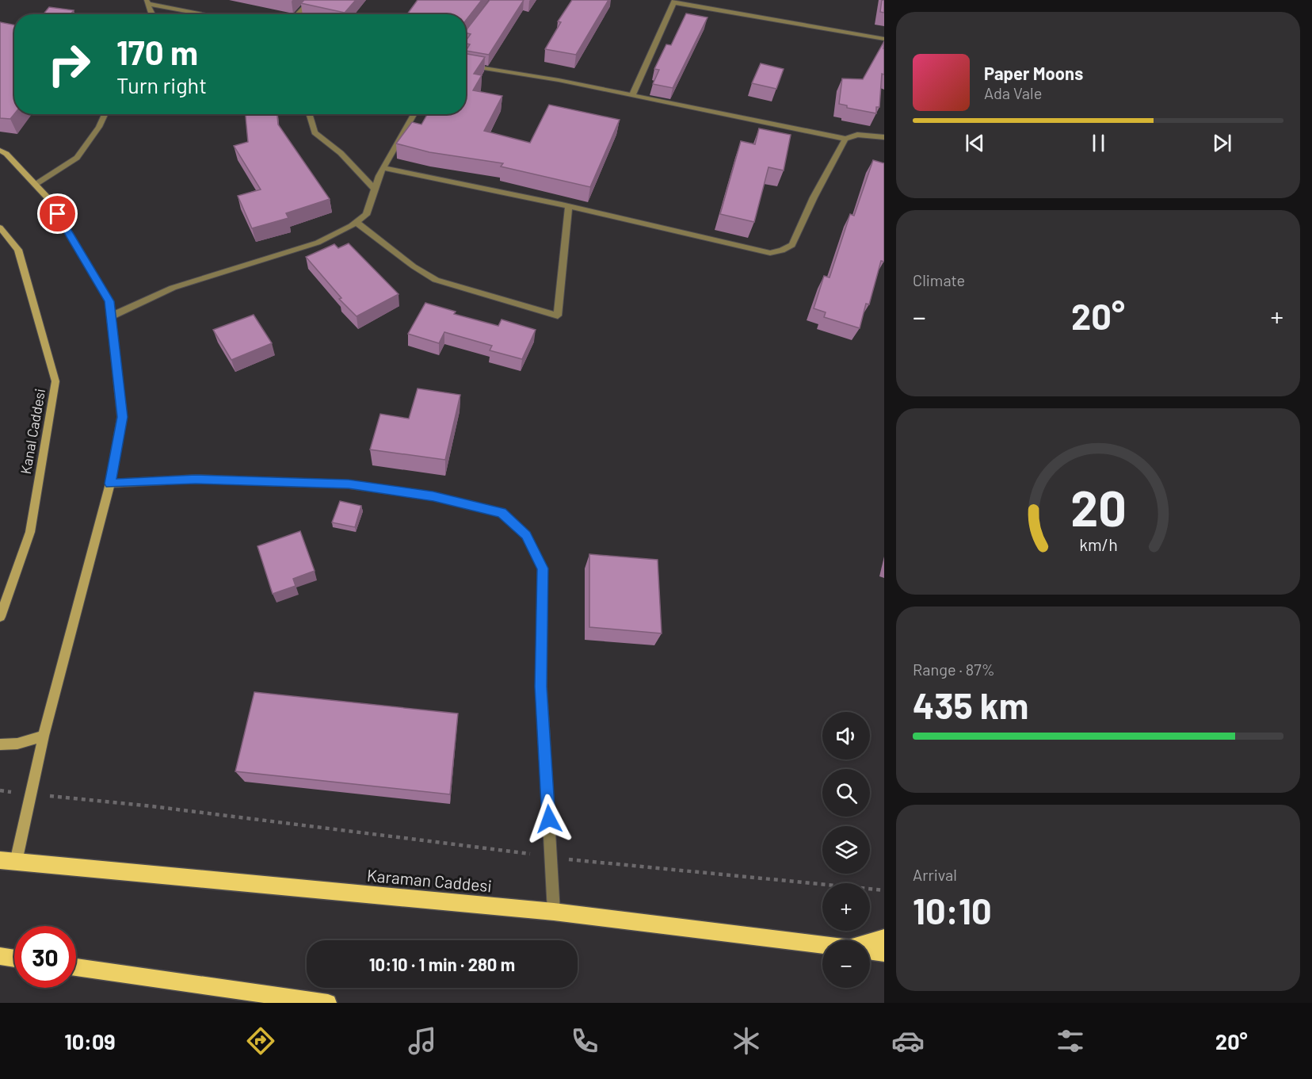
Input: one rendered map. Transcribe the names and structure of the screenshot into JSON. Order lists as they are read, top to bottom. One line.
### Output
{"streets":{"highway":["Karaman Caddesi"],"main road":["Kanal Caddesi"]},"page":{"turn":["170 m","Turn right"],"song":["Paper Moons","Ada Vale"],"tile":["Climate",["Range · 87%","435 km"],["Arrival","10:10"]],"heat":["−","20°","+"],"map_buttons":["+","−"],"limit":"30","trip":"10:10 · 1 min · 280 m","tabs":["10:09","20°"],"gauge":["20","km/h"]}}
